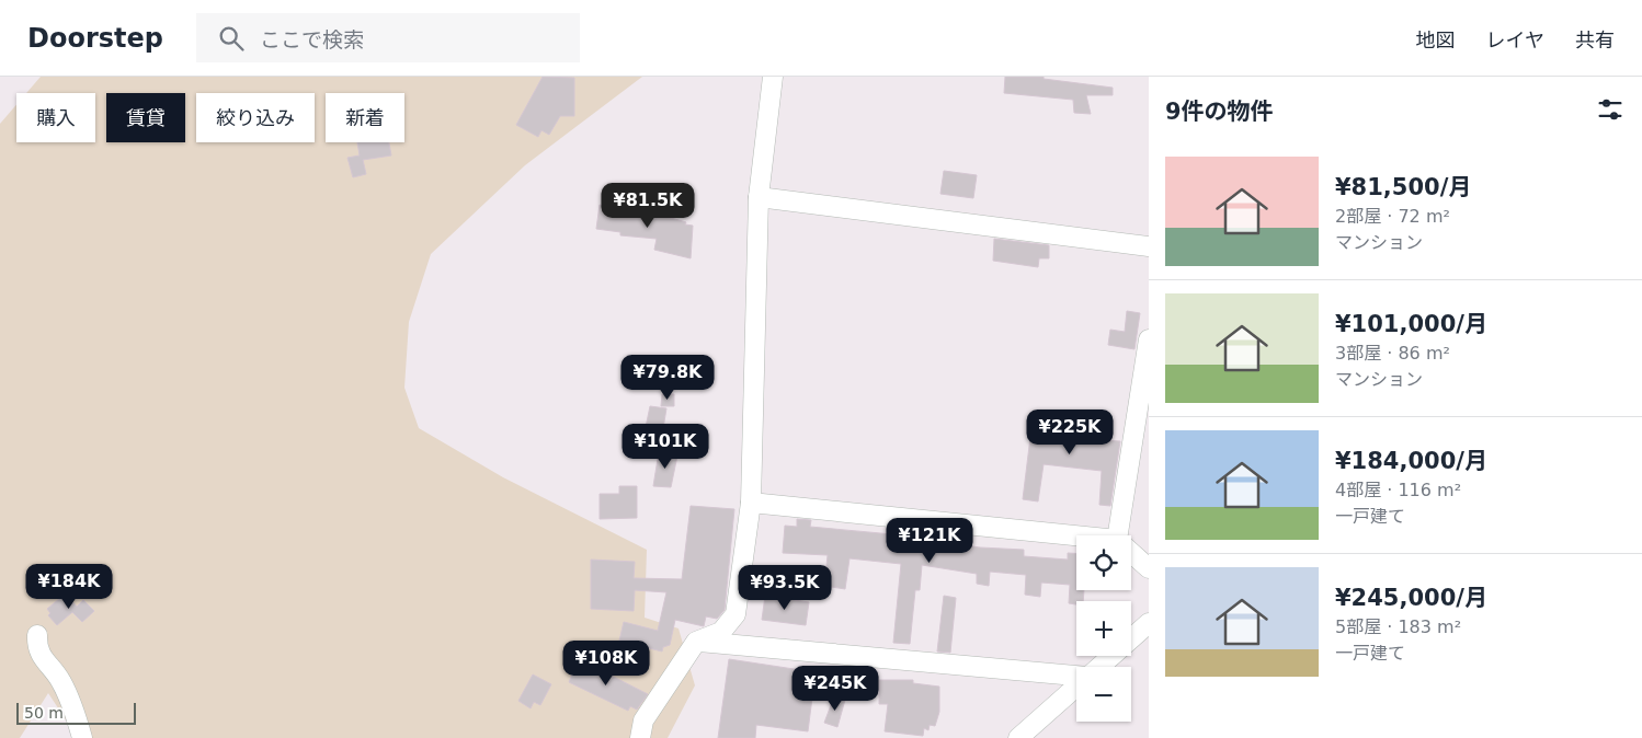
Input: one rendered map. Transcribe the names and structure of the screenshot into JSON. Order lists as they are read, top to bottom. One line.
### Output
{"scale_bar":"50 m","page":{"header":"Doorstep","search":"ここで検索","nav":["地図","レイヤ","共有"],"heading":"9件の物件","chip":["購入","賃貸","絞り込み","新着"],"list":[{"name":"¥81,500/月","note":"2部屋 · 72 m² · マンション"},{"name":"¥101,000/月","note":"3部屋 · 86 m² · マンション"},{"name":"¥184,000/月","note":"4部屋 · 116 m² · 一戸建て"},{"name":"¥245,000/月","note":"5部屋 · 183 m² · 一戸建て"}],"price":["¥81.5K","¥79.8K","¥225K","¥101K","¥121K","¥184K","¥93.5K","¥108K","¥245K"],"map_buttons":["+","−"],"scale":"50 m"}}
